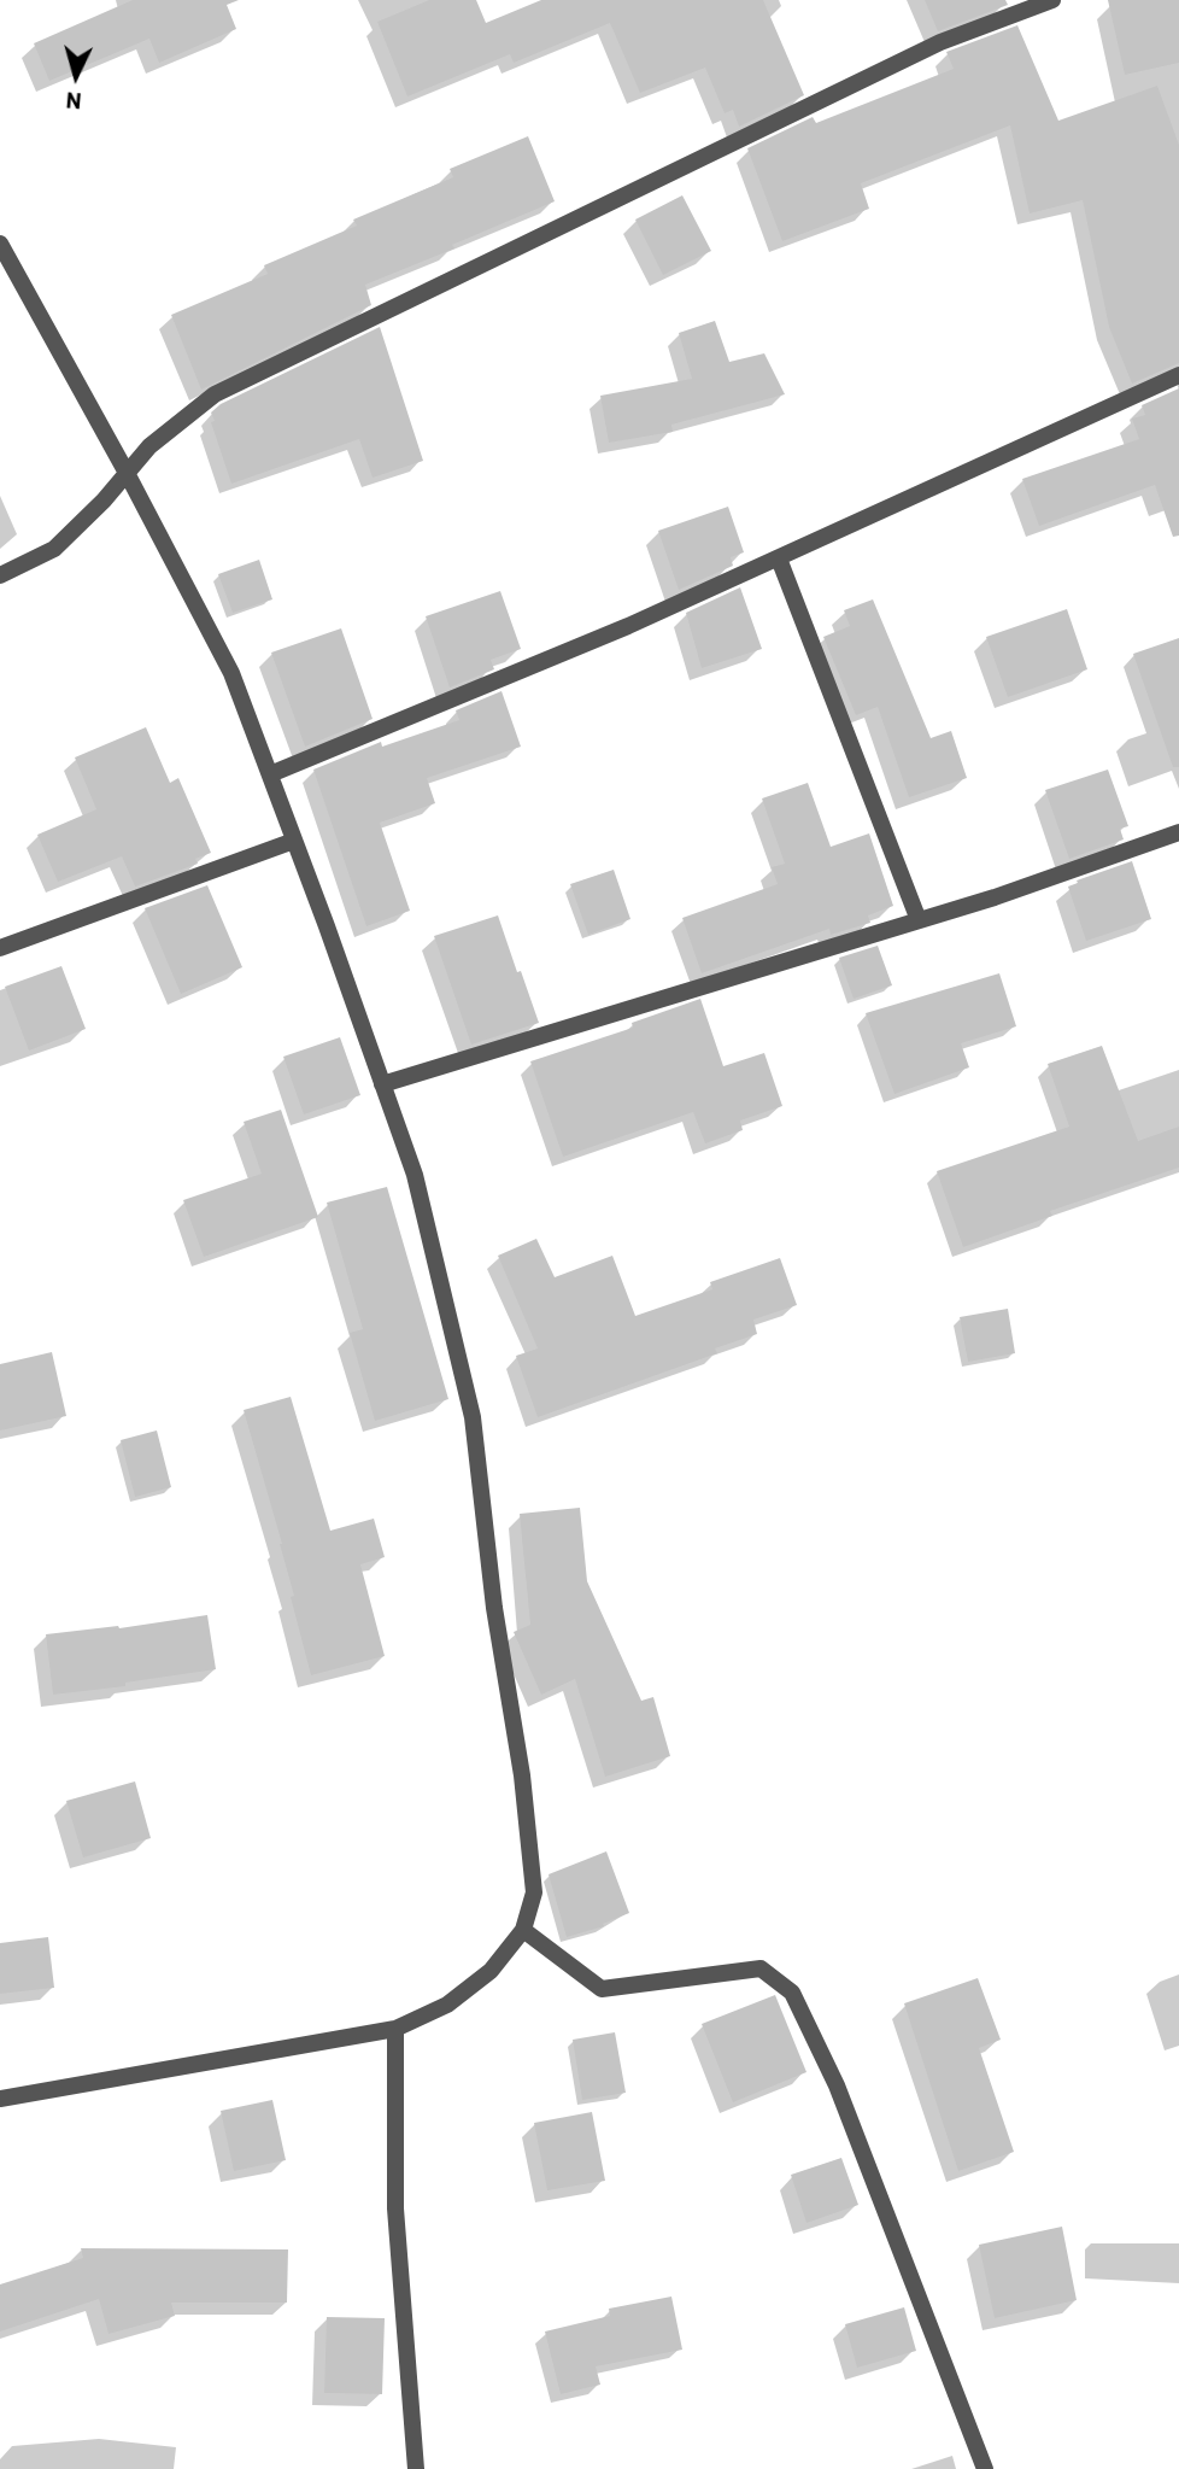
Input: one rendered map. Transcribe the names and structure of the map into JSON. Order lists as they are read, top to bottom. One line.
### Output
{"north":"bottom"}
